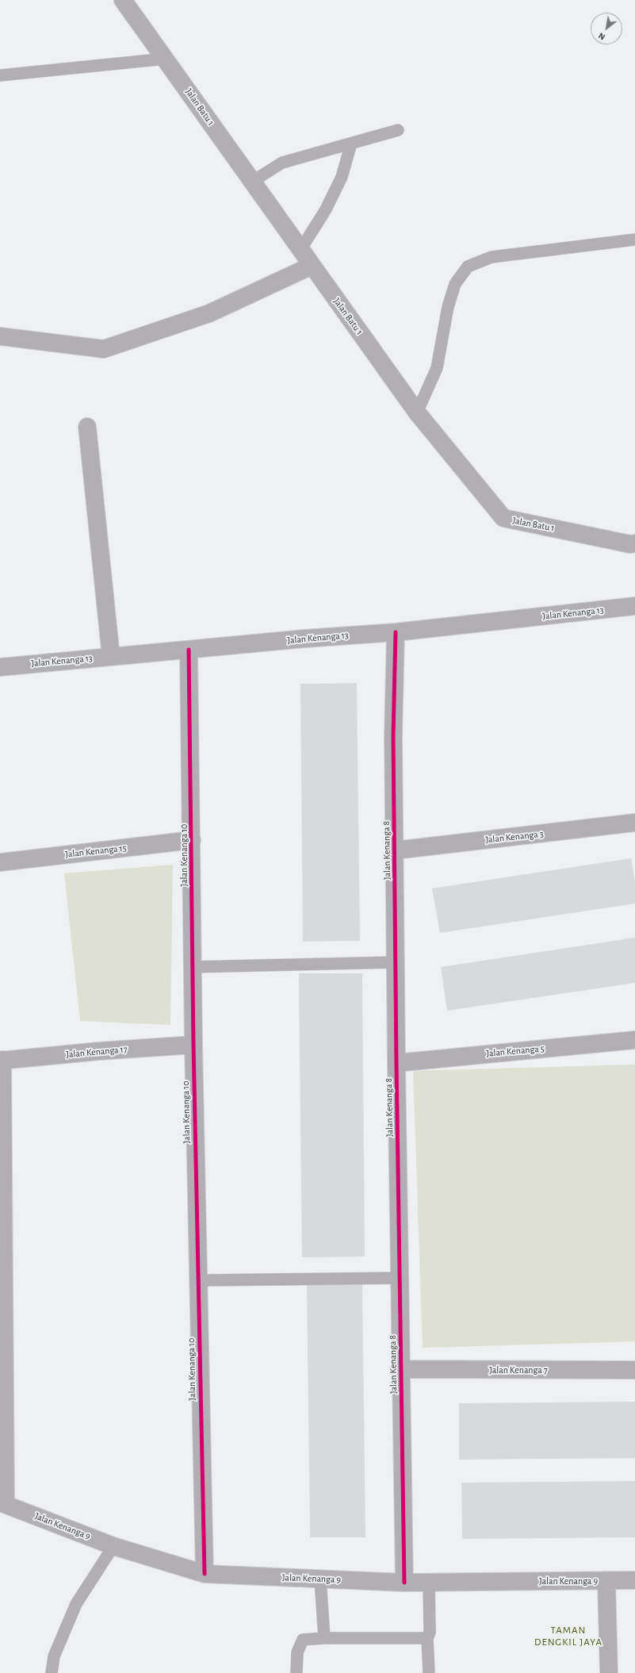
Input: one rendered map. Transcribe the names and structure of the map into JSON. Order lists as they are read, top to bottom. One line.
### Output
{"streets":{"street":["Jalan Batu 1","Jalan Kenanga 13","Jalan Kenanga 3","Jalan Kenanga 8","Jalan Kenanga 15","Jalan Kenanga 10","Jalan Kenanga 5","Jalan Kenanga 17","Jalan Kenanga 7","Jalan Kenanga 9"]},"crossings":[["Jalan Kenanga 13","Jalan Kenanga 8"],["Jalan Kenanga 13","Jalan Kenanga 10"],["Jalan Kenanga 3","Jalan Kenanga 8"],["Jalan Kenanga 8","Jalan Kenanga 5"],["Jalan Kenanga 8","Jalan Kenanga 7"],["Jalan Kenanga 8","Jalan Kenanga 9"],["Jalan Kenanga 15","Jalan Kenanga 10"],["Jalan Kenanga 10","Jalan Kenanga 17"],["Jalan Kenanga 10","Jalan Kenanga 9"]],"districts":["TAMAN DENGKIL JAYA"],"north":"bottom left"}
